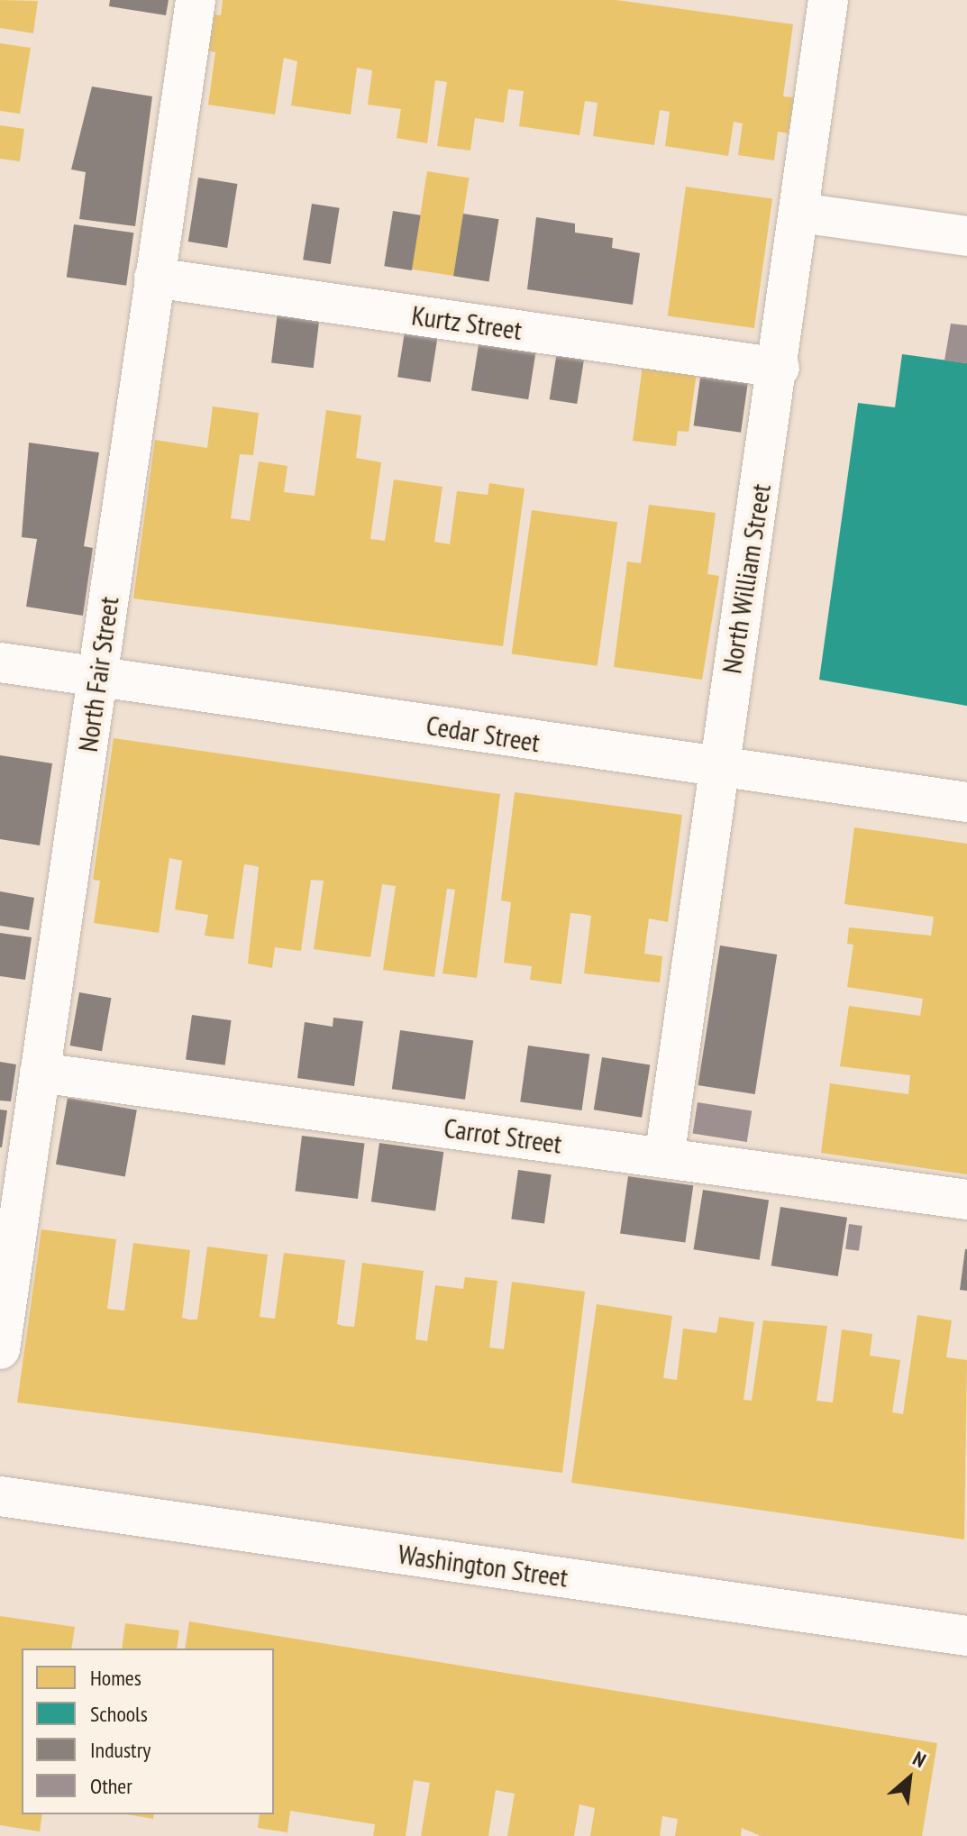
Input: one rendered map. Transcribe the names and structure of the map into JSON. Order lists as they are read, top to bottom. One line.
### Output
{"streets":{"street":["Kurtz Street","North William Street","North Fair Street","Cedar Street","Carrot Street","Washington Street"]},"crossings":[["Kurtz Street","North William Street"],["Kurtz Street","North Fair Street"],["North William Street","Cedar Street"],["North William Street","Carrot Street"],["North Fair Street","Cedar Street"],["North Fair Street","Carrot Street"]],"legend":["Homes","Schools","Industry","Other"],"north":"top right"}
